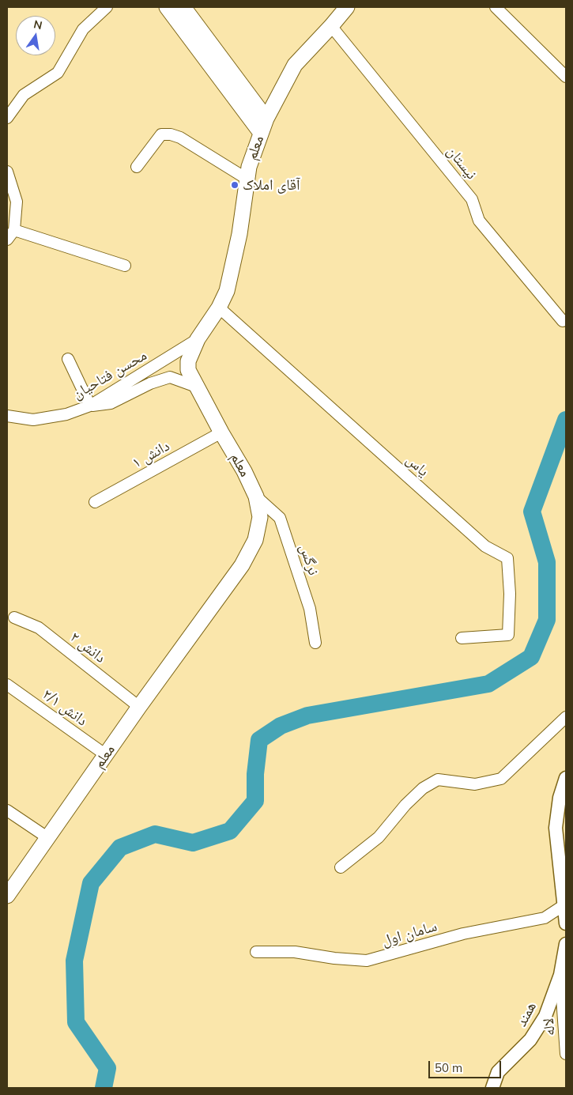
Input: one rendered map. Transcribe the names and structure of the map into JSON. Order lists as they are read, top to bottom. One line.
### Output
{"streets":{"main road":["معلم"],"street":["نیستان","محسن فتاحیان","دانش ۱","یاس","نرگس","دانش ۲","دانش ۲/۱","سامان اول","همند","لاله"]},"crossings":[["معلم","نیستان"],["معلم","محسن فتاحیان"],["معلم","دانش ۱"],["معلم","یاس"],["معلم","نرگس"],["معلم","دانش ۲"],["معلم","دانش ۲/۱"],["همند","لاله"]],"places":["آقای املاک"],"scale_bar":"50 m","north":"top"}
